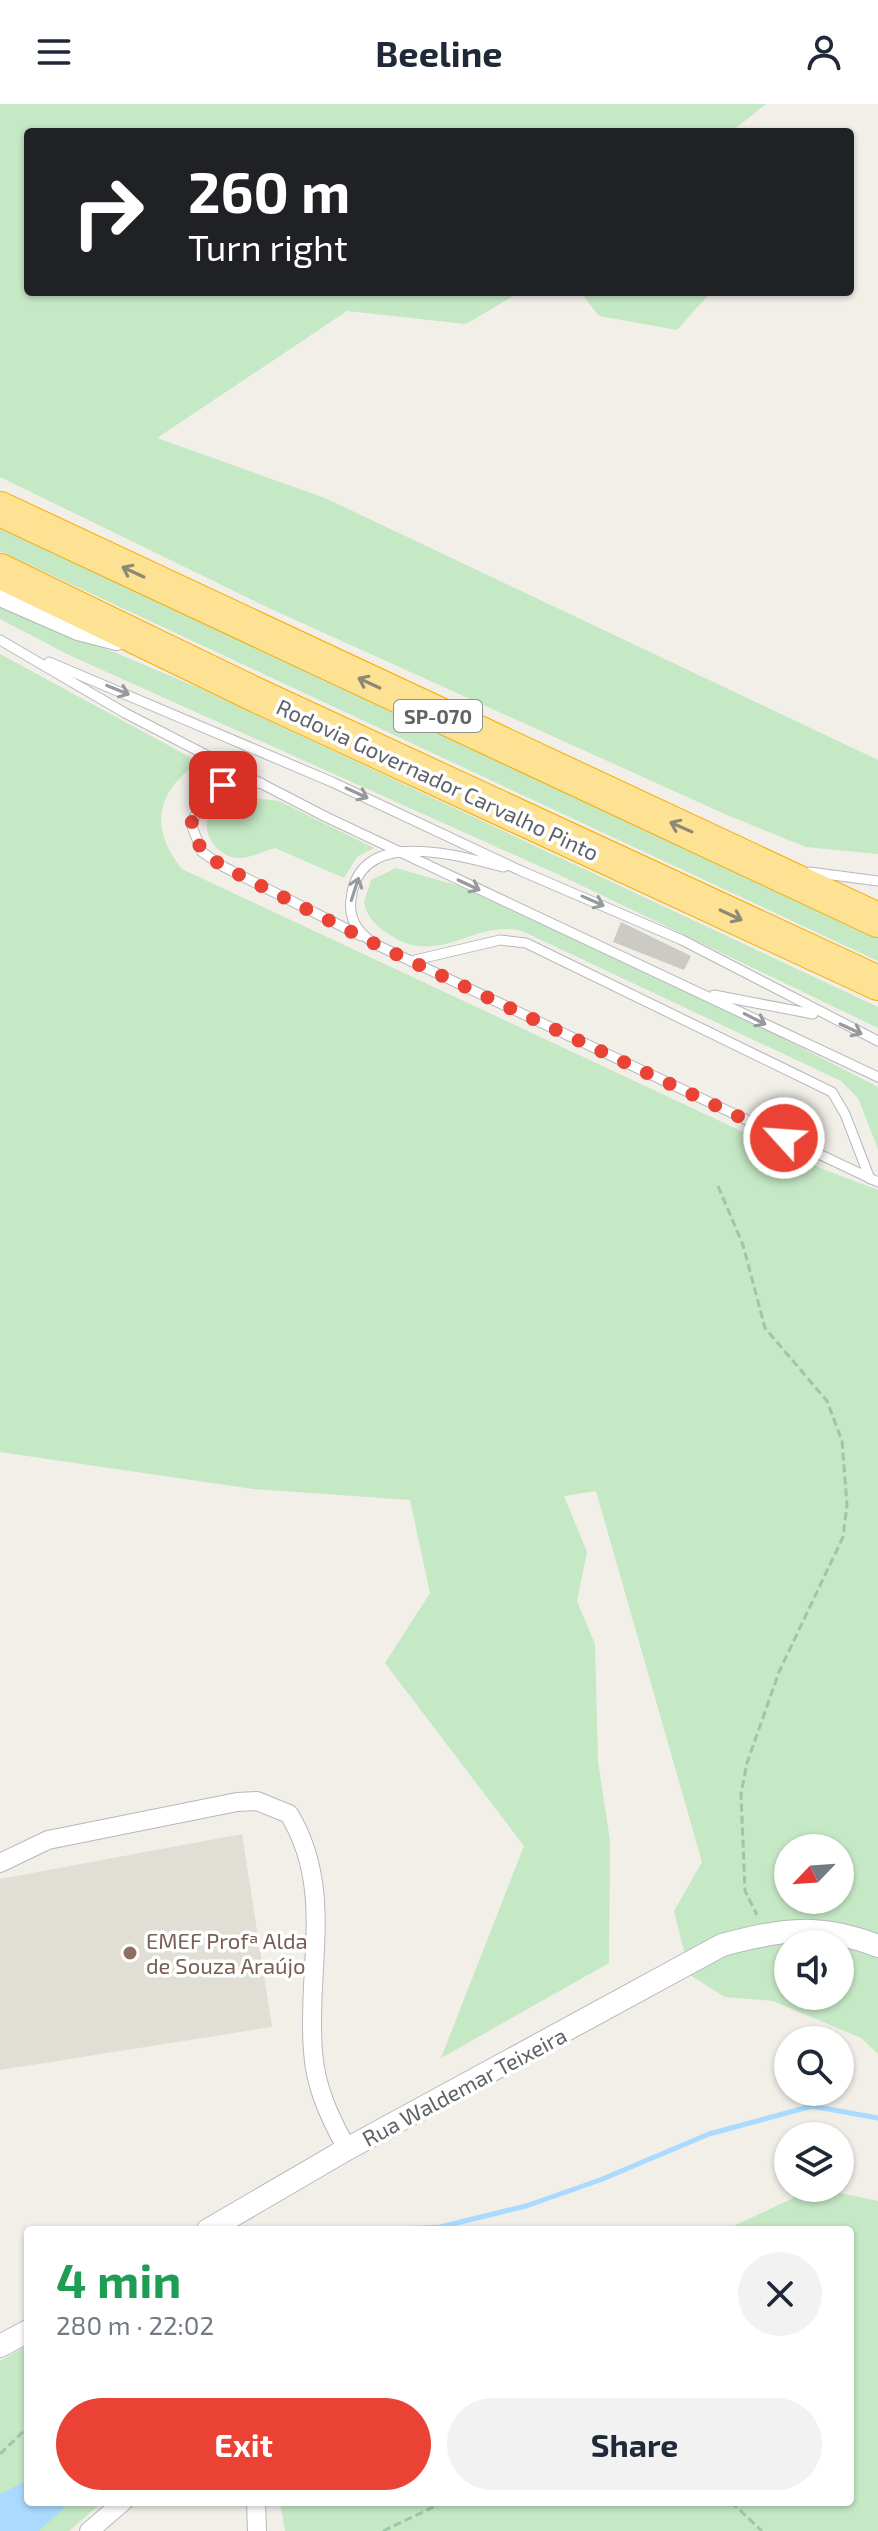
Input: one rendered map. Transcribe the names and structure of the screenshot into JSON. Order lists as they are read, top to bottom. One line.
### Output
{"streets":{"highway":["SP-070","Rodovia Governador Carvalho Pinto"],"street":["Rua Waldemar Teixeira"]},"places":["EMEF Profª Alda de Souza Araújo"],"north":"bottom left","page":{"header":"Beeline","turn":["260 m","Turn right"],"heading":["4 min","280 m · 22:02"],"buttons":["Exit","Share"]}}
